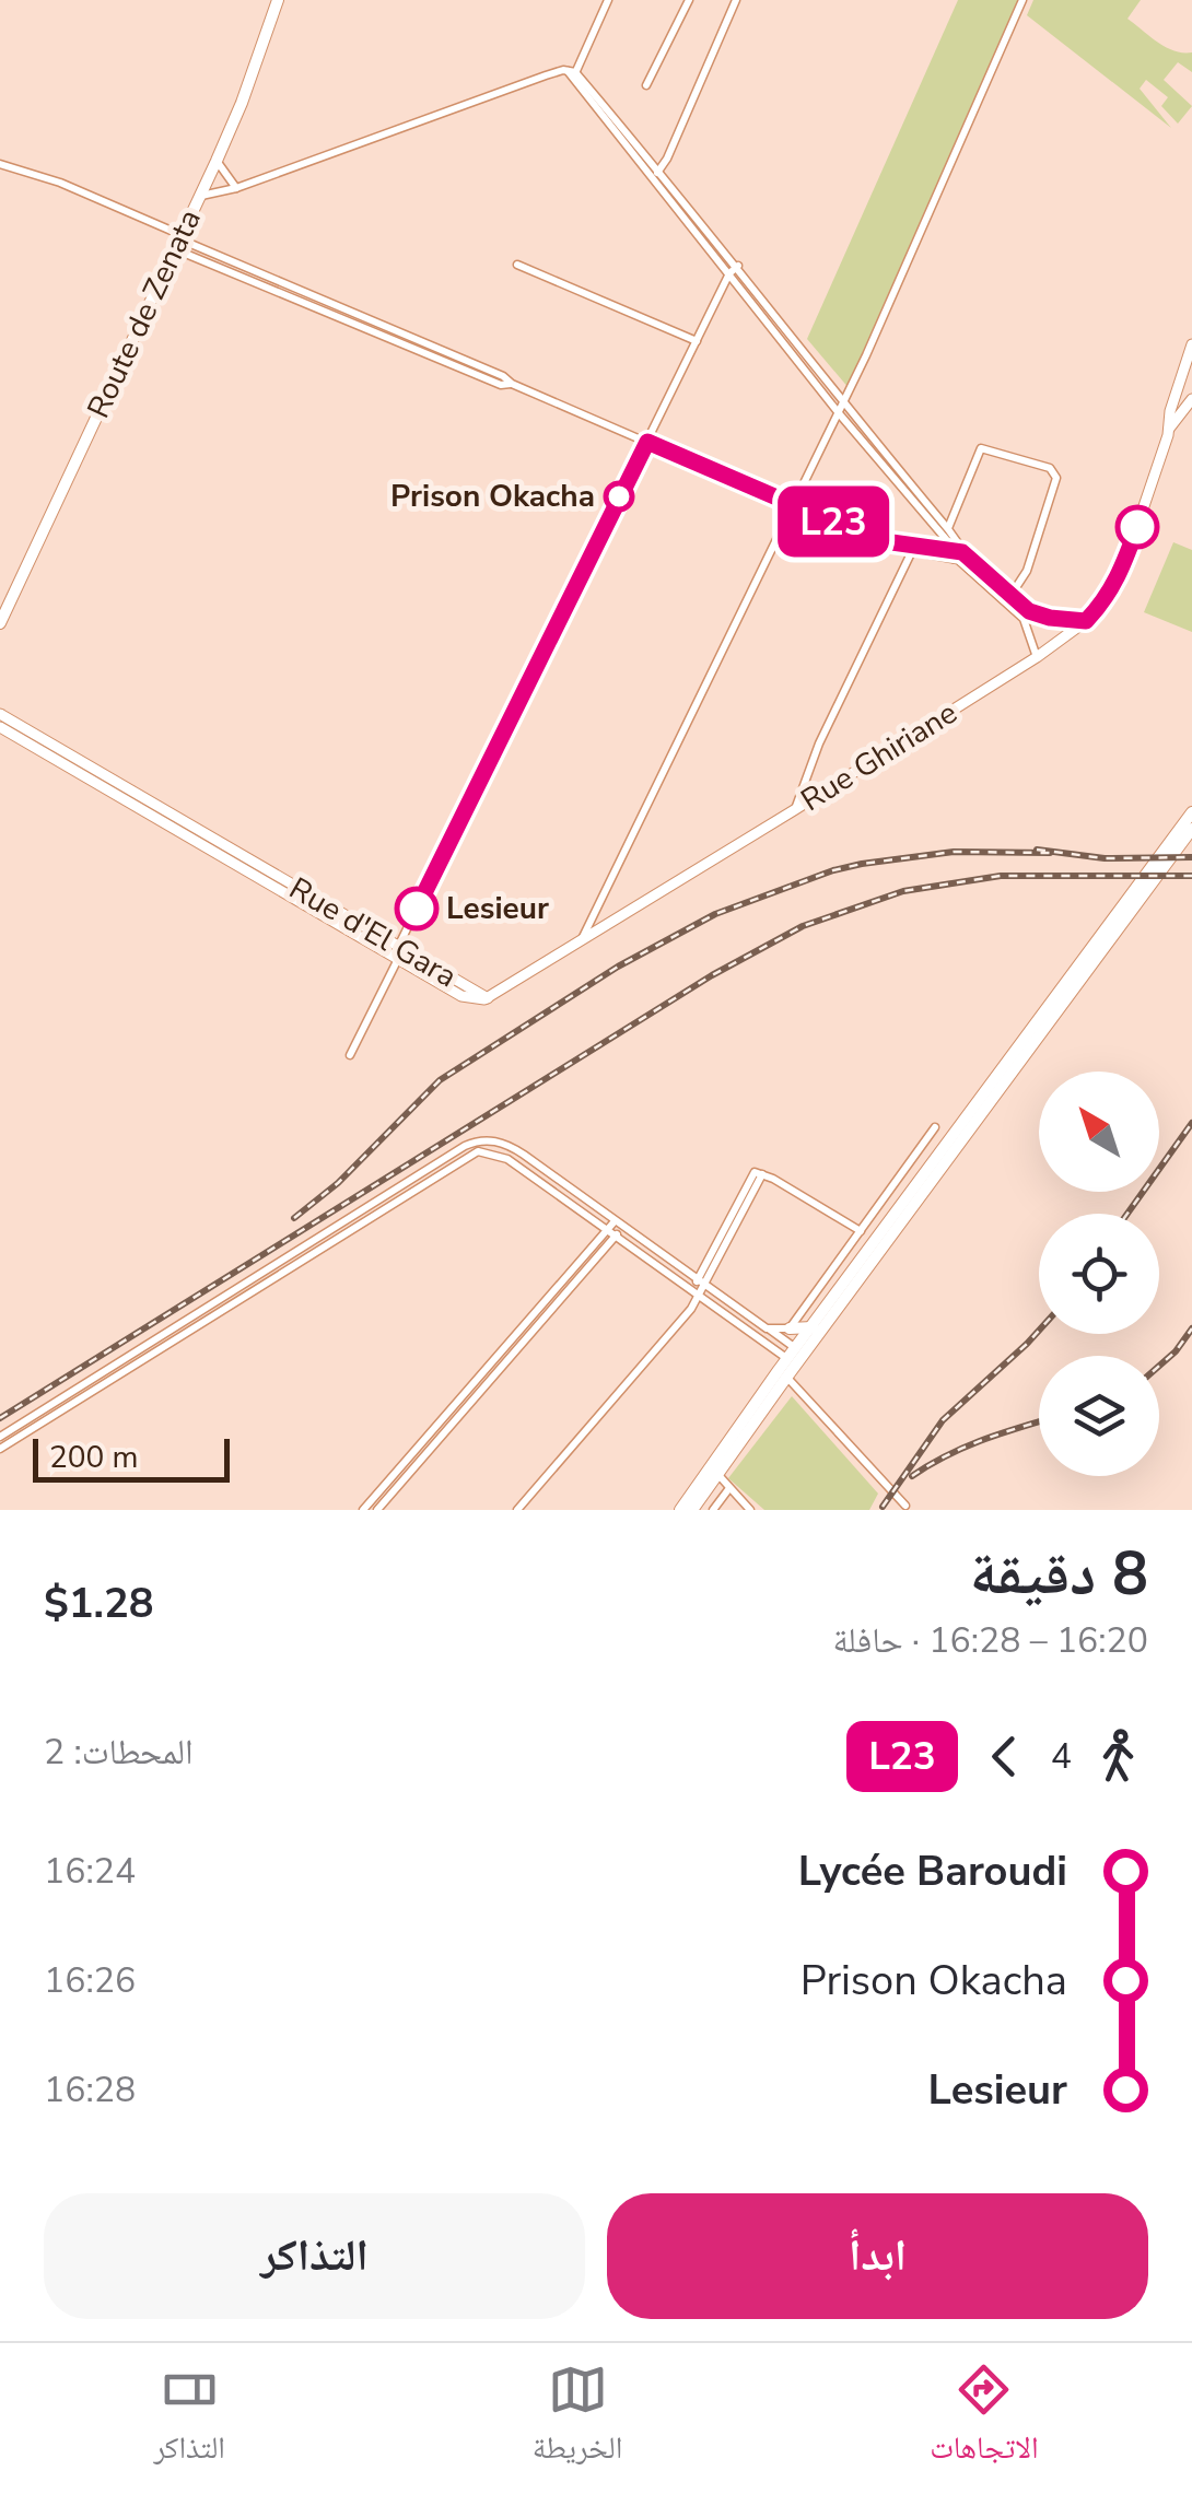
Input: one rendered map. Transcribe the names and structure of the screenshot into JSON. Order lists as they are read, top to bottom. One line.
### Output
{"streets":{"main road":["Route de Zenata"],"street":["Rue Ghiriane","Rue d'El Gara"]},"crossings":[["Rue Ghiriane","Rue d'El Gara"]],"places":["Prison Okacha","Lesieur"],"lines":["bus line L23"],"scale_bar":"200 m","north":"top left","page":{"on_map":"L23","scale":"200 m","heading":["8 دقيقة","16:20 – 16:28 · حافلة","$1.28"],"legs":["4","L23","المحطات: 2"],"list":[{"name":"Lycée Baroudi","value":"16:24"},{"name":"Prison Okacha","value":"16:26"},{"name":"Lesieur","value":"16:28"}],"buttons":["ابدأ","التذاكر"],"tabs":["الاتجاهات","الخريطة","التذاكر"]}}
